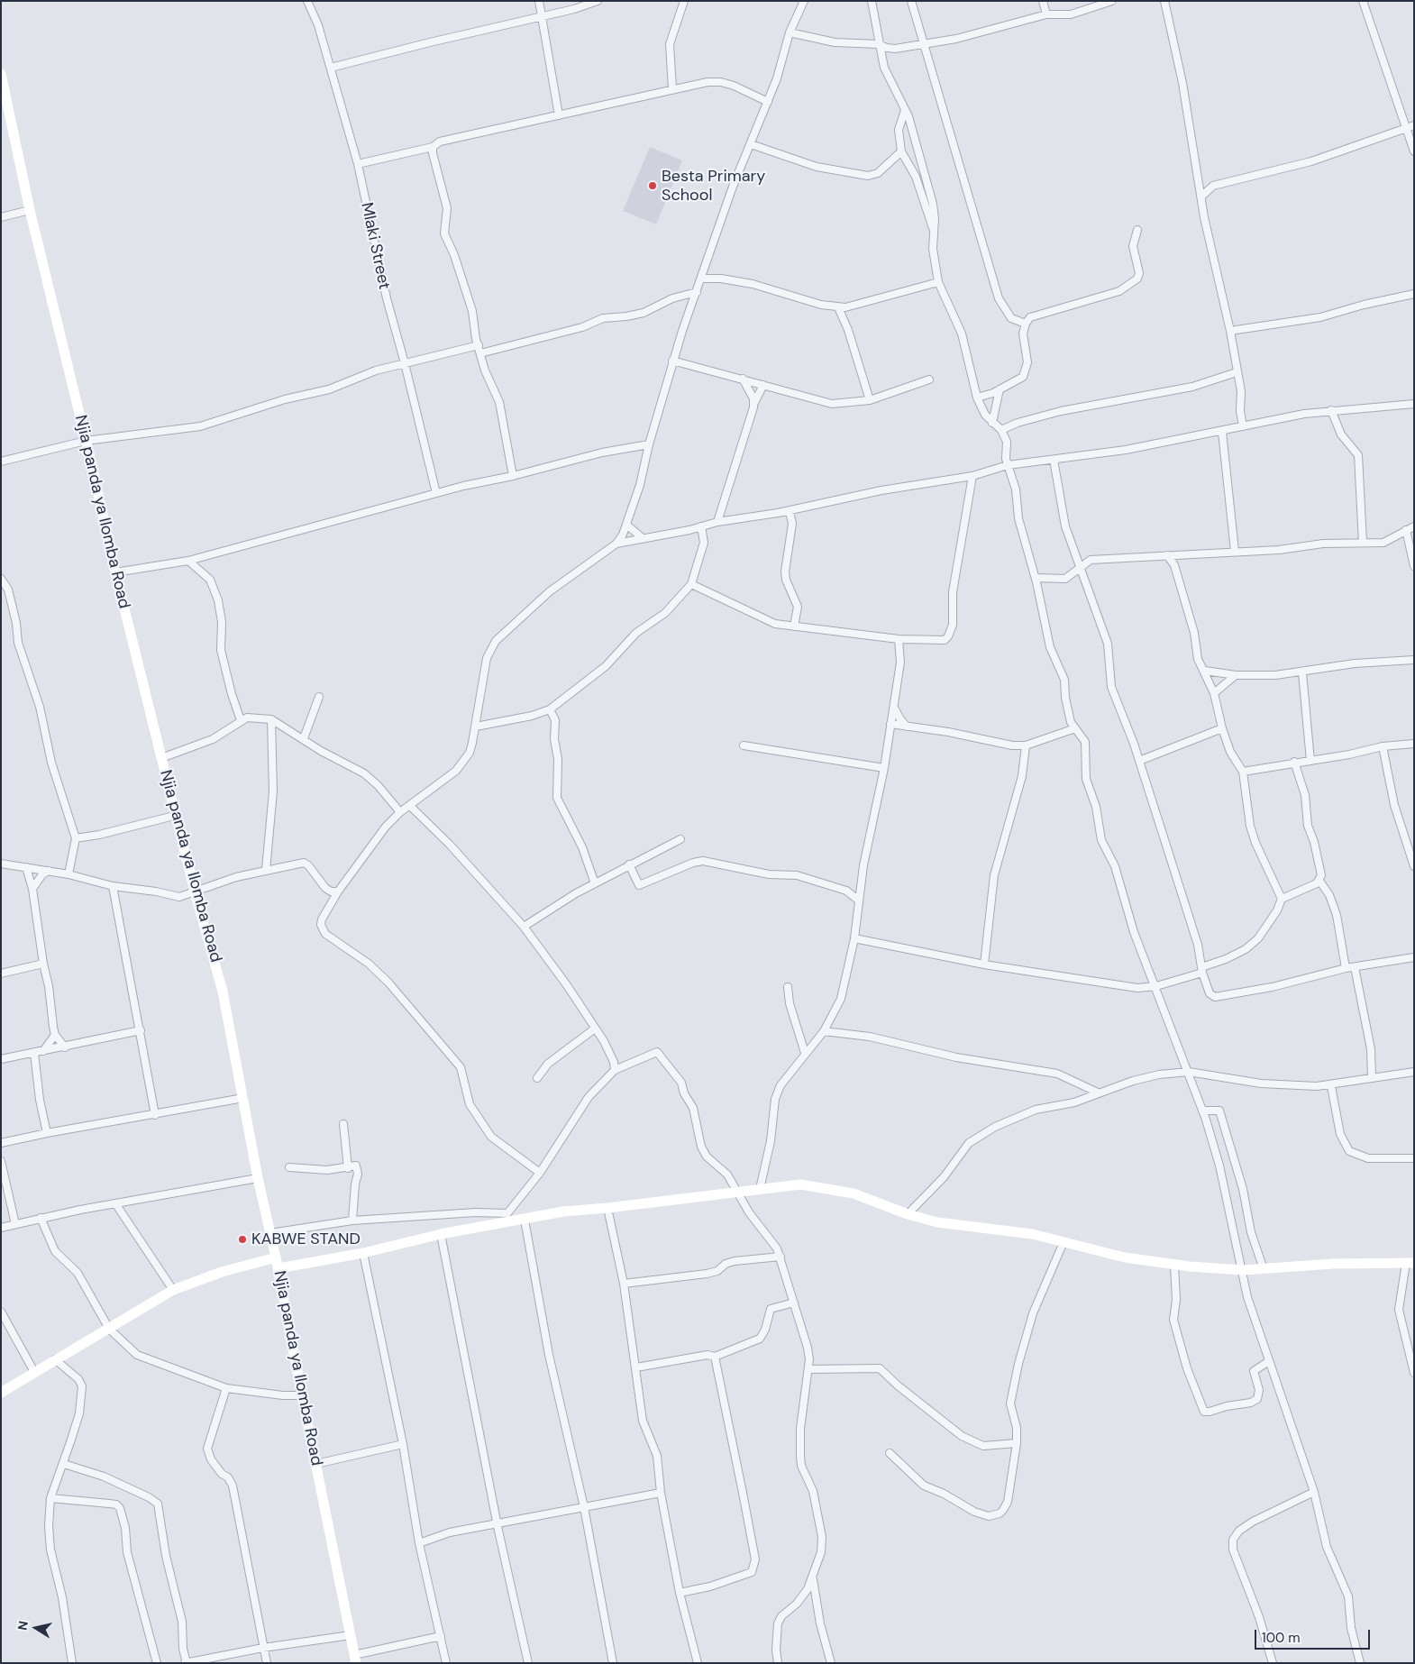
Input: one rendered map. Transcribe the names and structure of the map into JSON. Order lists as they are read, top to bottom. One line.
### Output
{"streets":{"street":["Mlaki Street","Njia panda ya Ilomba Road"]},"places":["Besta Primary School","KABWE STAND"],"scale_bar":"100 m","north":"left"}
